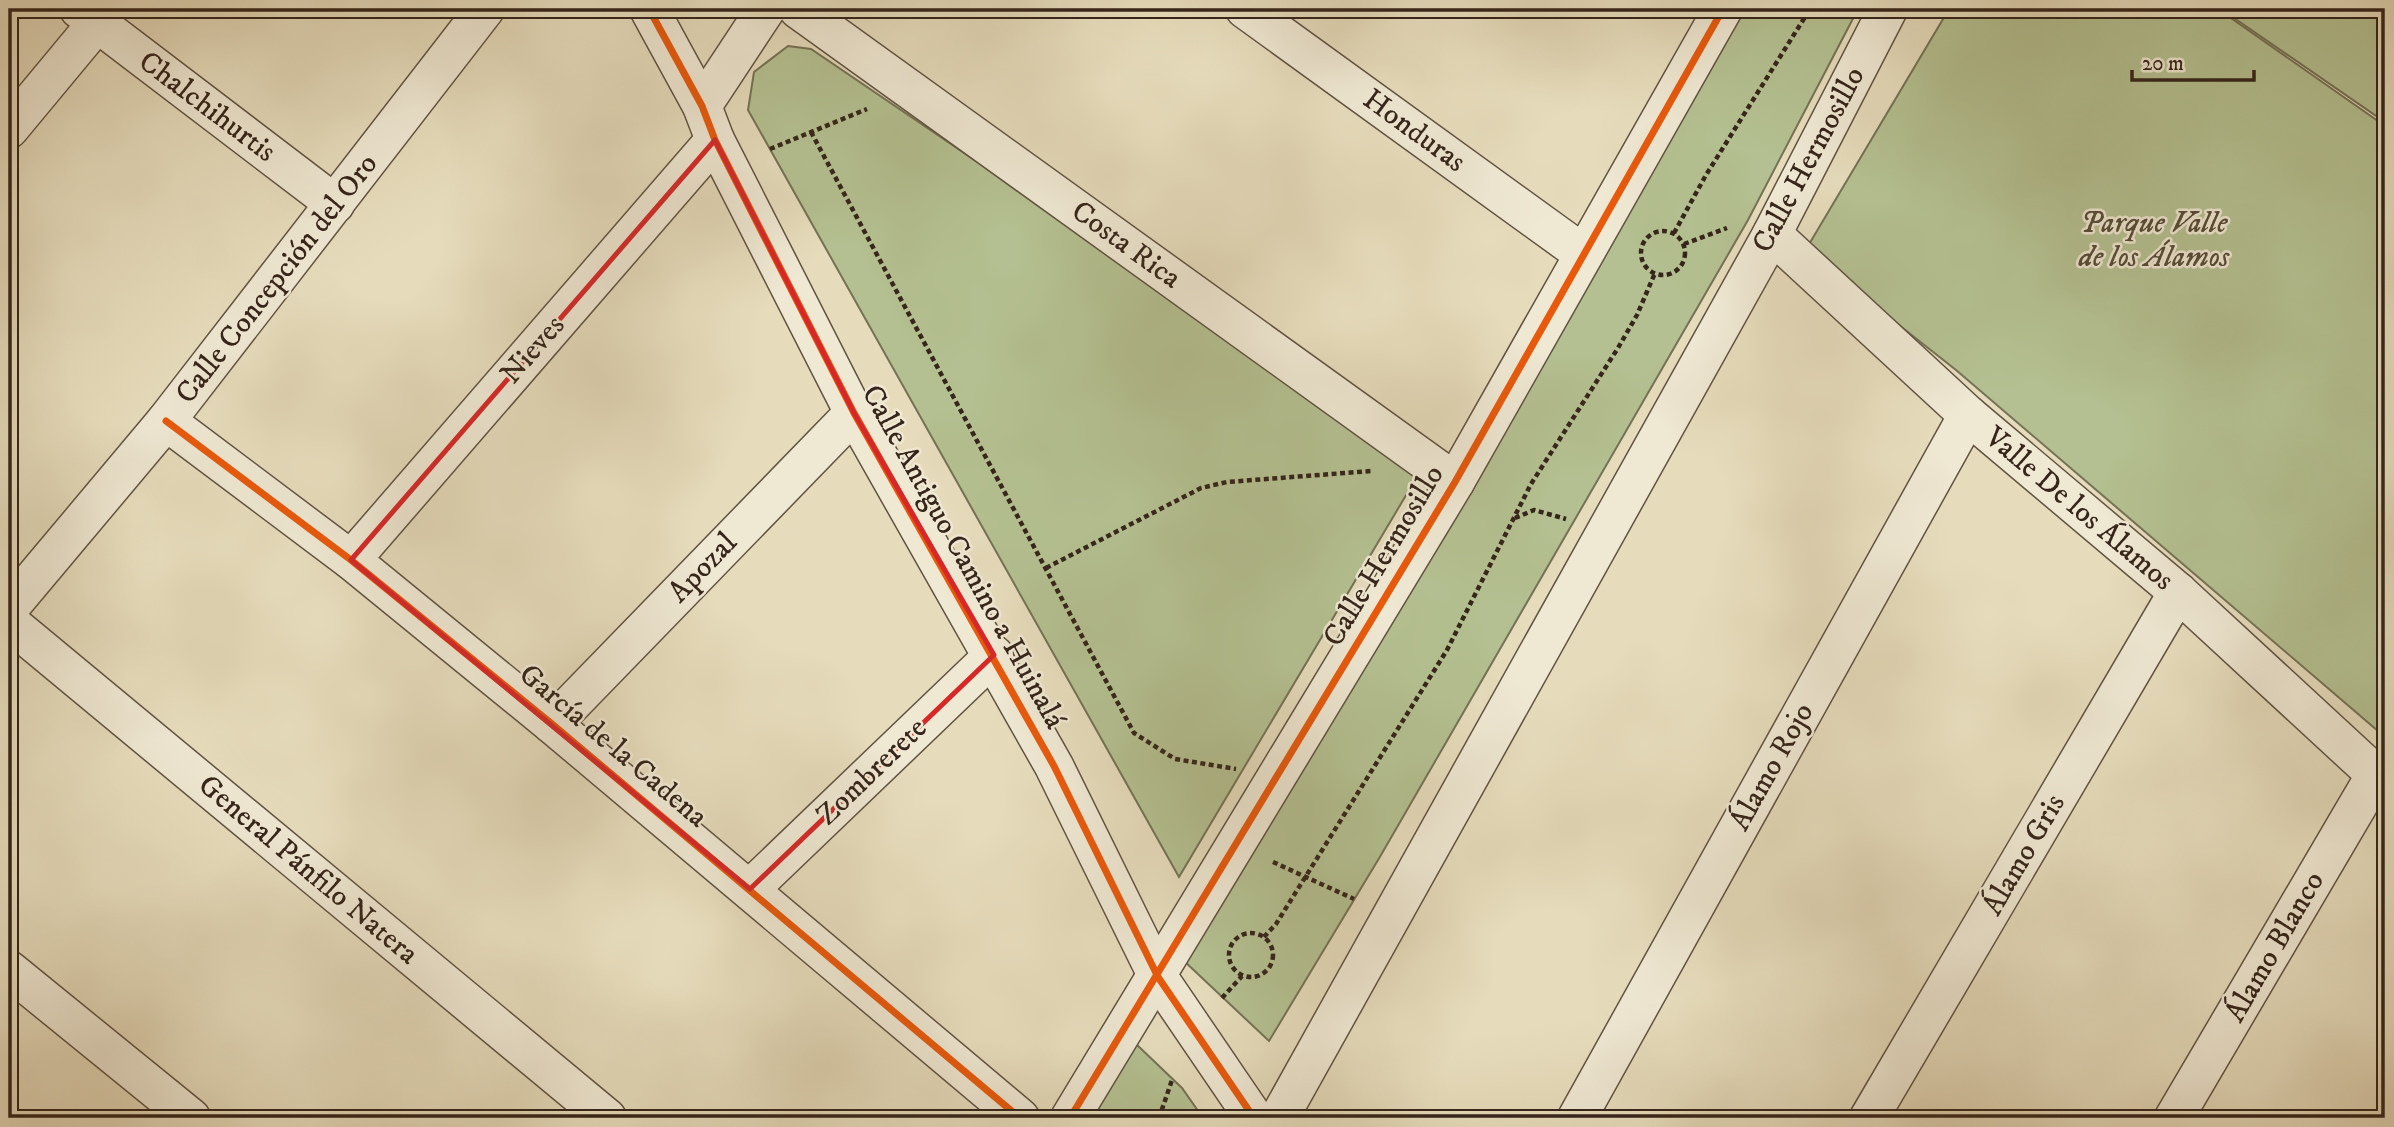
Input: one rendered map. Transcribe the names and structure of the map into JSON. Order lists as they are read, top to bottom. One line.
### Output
{"streets":{"street":["Chalchihurtis","Honduras","Calle Hermosillo","Costa Rica","Calle Concepción del Oro","Nieves","Valle De los Álamos","Calle Antiguo Camino a Huinalá","Apozal","García de la Cadena","Álamo Rojo","Zombrerete","Álamo Gris","General Pánfilo Natera","Álamo Blanco"]},"crossings":[["Chalchihurtis","Calle Concepción del Oro"],["Honduras","Calle Hermosillo"],["Calle Hermosillo","Costa Rica"],["Calle Hermosillo","Valle De los Álamos"],["Calle Hermosillo","Calle Antiguo Camino a Huinalá"],["Calle Concepción del Oro","García de la Cadena"],["Nieves","Calle Antiguo Camino a Huinalá"],["Nieves","García de la Cadena"],["Valle De los Álamos","Álamo Rojo"],["Valle De los Álamos","Álamo Gris"],["Valle De los Álamos","Álamo Blanco"],["Calle Antiguo Camino a Huinalá","Apozal"],["Calle Antiguo Camino a Huinalá","Zombrerete"],["Apozal","García de la Cadena"],["García de la Cadena","Zombrerete"]],"parks":["Parque Valle de los Álamos"],"scale_bar":"20 m"}
